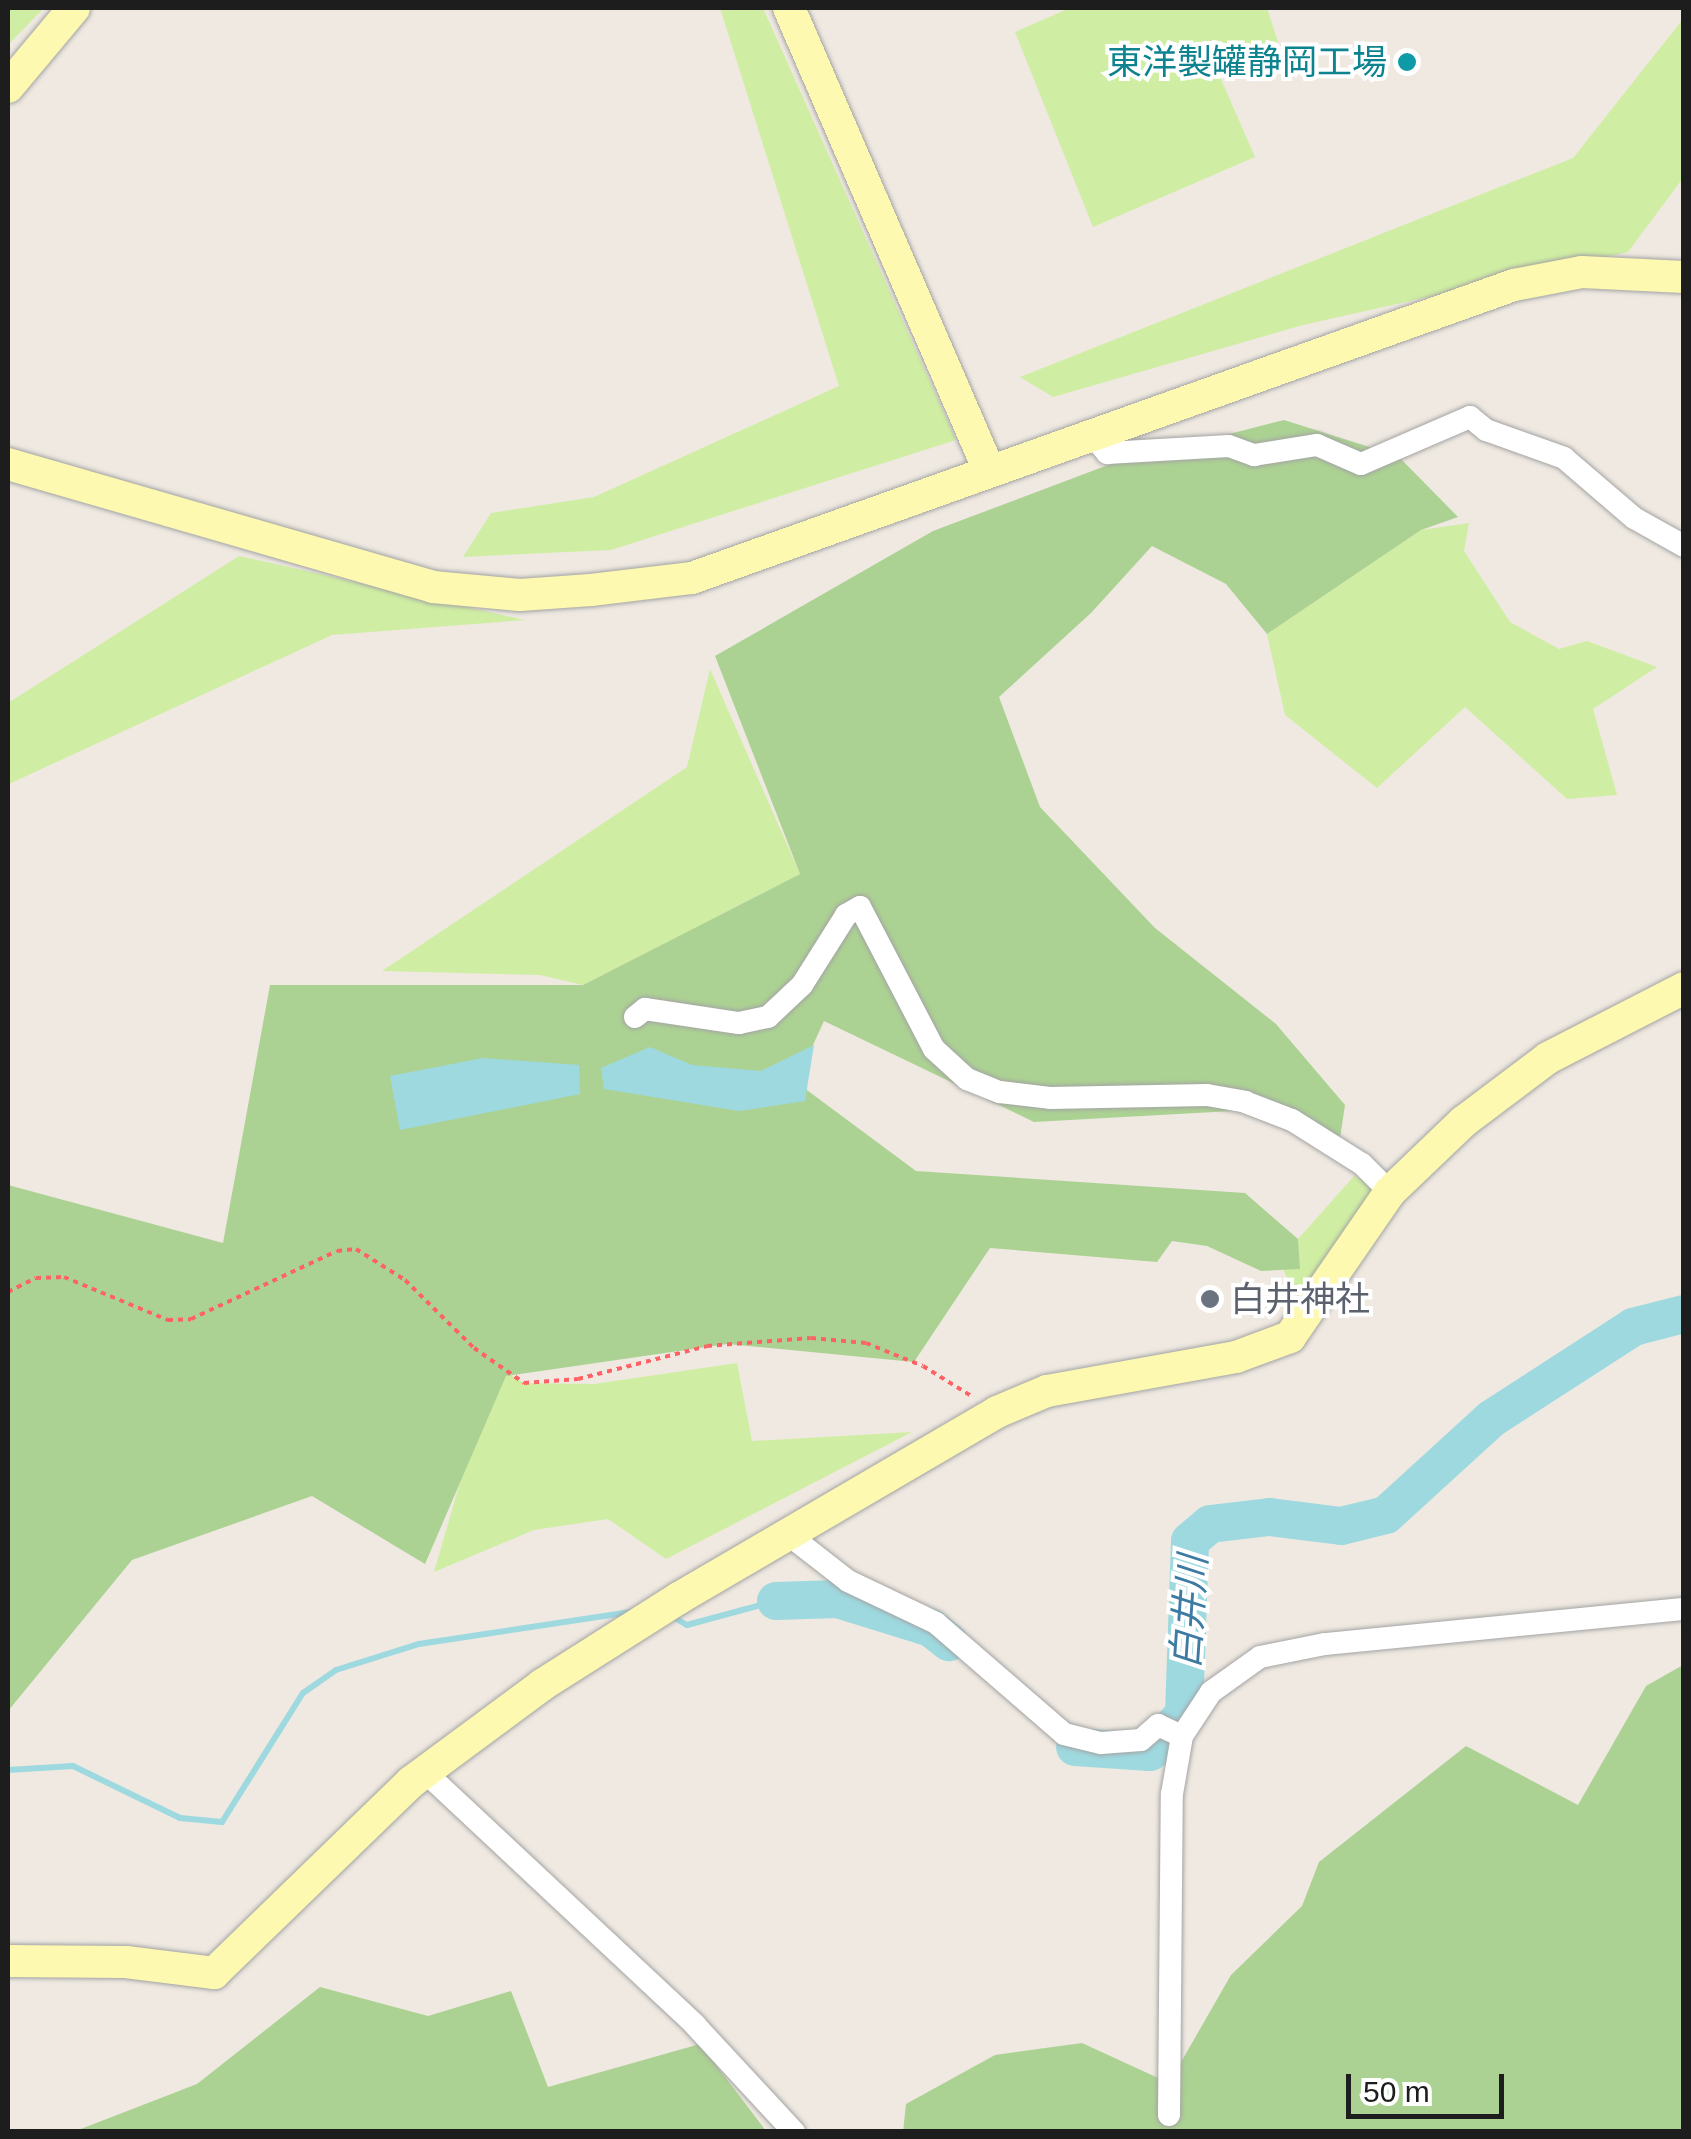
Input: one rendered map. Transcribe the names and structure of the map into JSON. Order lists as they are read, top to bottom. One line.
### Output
{"water":["白井川"],"places":["東洋製罐静岡工場","白井神社"],"scale_bar":"50 m"}
